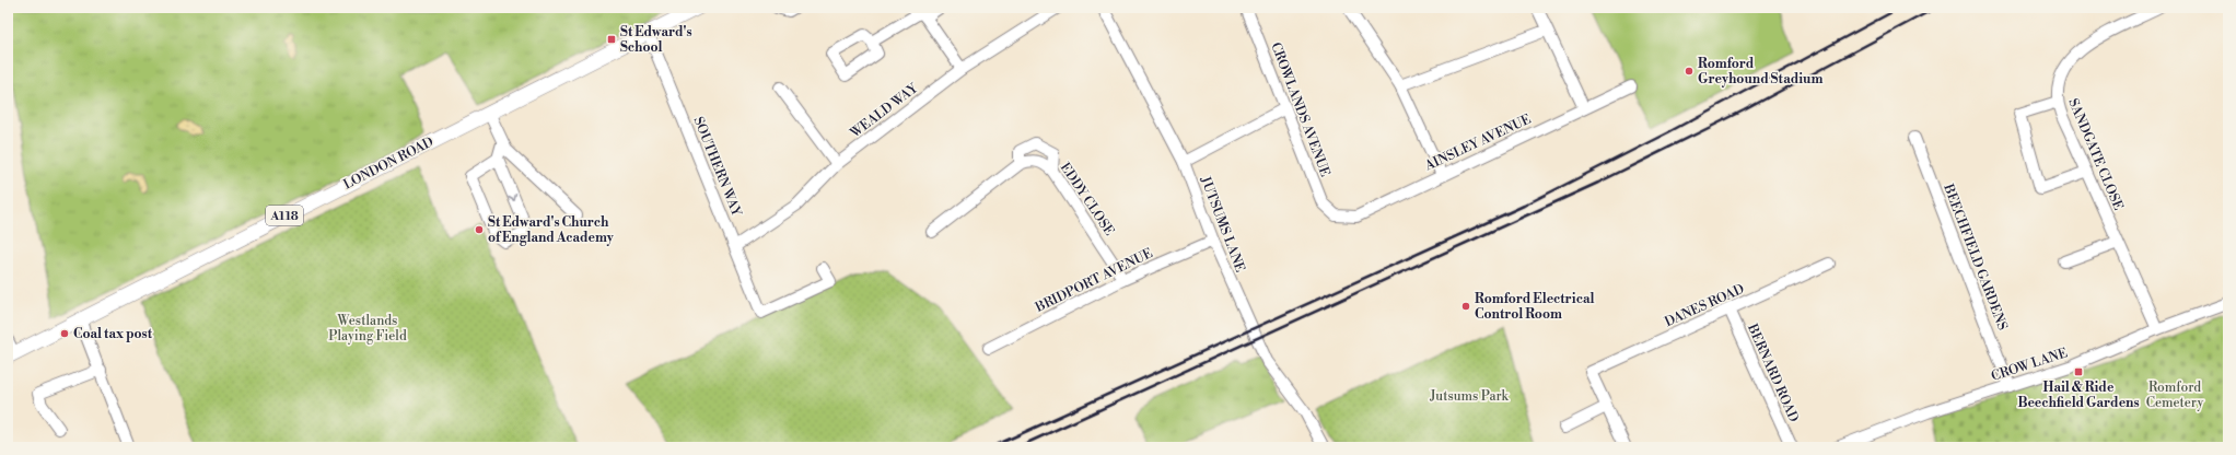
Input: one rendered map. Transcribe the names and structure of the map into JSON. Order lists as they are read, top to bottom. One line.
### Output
{"streets":{"main road":["LONDON ROAD","A118"],"street":["CROWLANDS AVENUE","WEALD WAY","AINSLEY AVENUE","SANDGATE CLOSE","SOUTHERN WAY","EDDY CLOSE","JUTSUMS LANE","BEECHFIELD GARDENS","BRIDPORT AVENUE","DANES ROAD","CROW LANE","BERNARD ROAD"]},"crossings":[["CROWLANDS AVENUE","AINSLEY AVENUE"],["WEALD WAY","SOUTHERN WAY"],["SANDGATE CLOSE","CROW LANE"],["LONDON ROAD","SOUTHERN WAY"],["LONDON ROAD","A118"],["EDDY CLOSE","BRIDPORT AVENUE"],["JUTSUMS LANE","BRIDPORT AVENUE"],["BEECHFIELD GARDENS","CROW LANE"],["DANES ROAD","BERNARD ROAD"]],"parks":["Westlands Playing Field","Romford Cemetery","Jutsums Park"],"places":{"transit":["St Edward's School","Hail & Ride Beechfield Gardens"],"other":["Romford Greyhound Stadium","St Edward's Church of England Academy","Romford Electrical Control Room","Coal tax post"]}}
